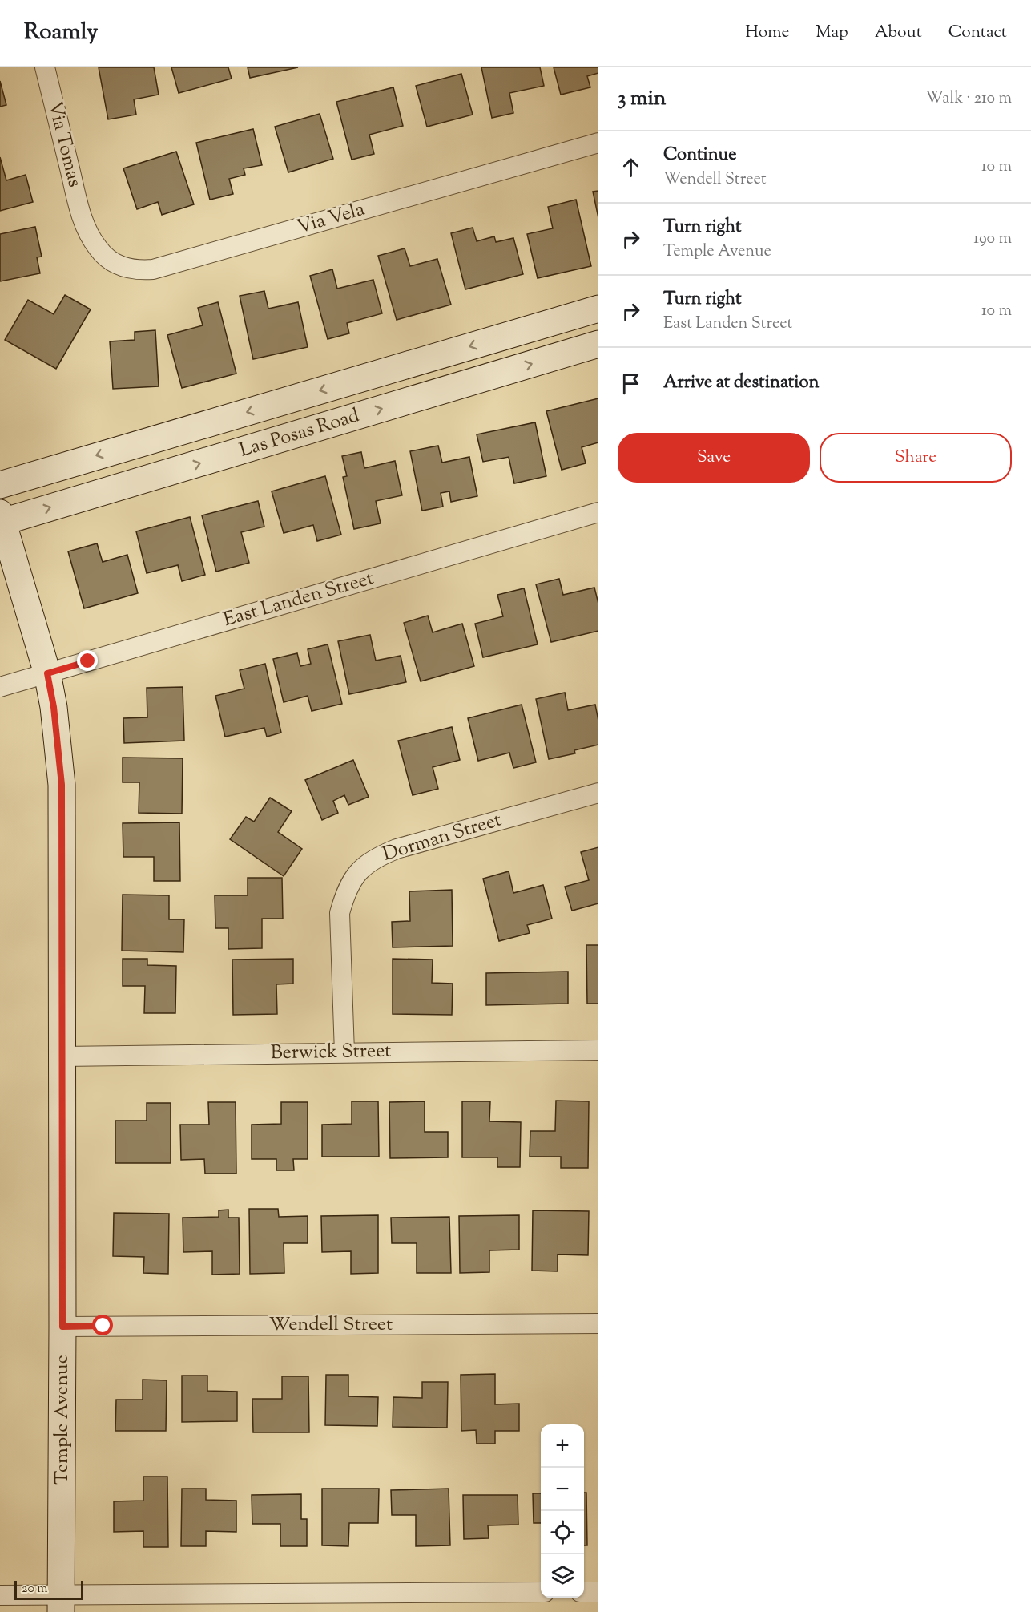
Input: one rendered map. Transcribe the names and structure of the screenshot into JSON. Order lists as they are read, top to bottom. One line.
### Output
{"streets":{"main road":["Las Posas Road","Temple Avenue"],"street":["Via Tomas","Via Vela","East Landen Street","Dorman Street","Berwick Street","Wendell Street"]},"crossings":[["Via Tomas","Via Vela"],["Las Posas Road","Temple Avenue"],["East Landen Street","Temple Avenue"],["Dorman Street","Berwick Street"],["Berwick Street","Temple Avenue"],["Wendell Street","Temple Avenue"]],"scale_bar":"20 m","page":{"header":"Roamly","nav":["Home","Map","About","Contact"],"heading":["3 min","Walk · 210 m"],"list":[["Continue","Wendell Street","10 m"],["Turn right","Temple Avenue","190 m"],["Turn right","East Landen Street","10 m"],"Arrive at destination"],"buttons":["Save","Share"],"map_buttons":["+","−"],"scale":"20 m"}}
